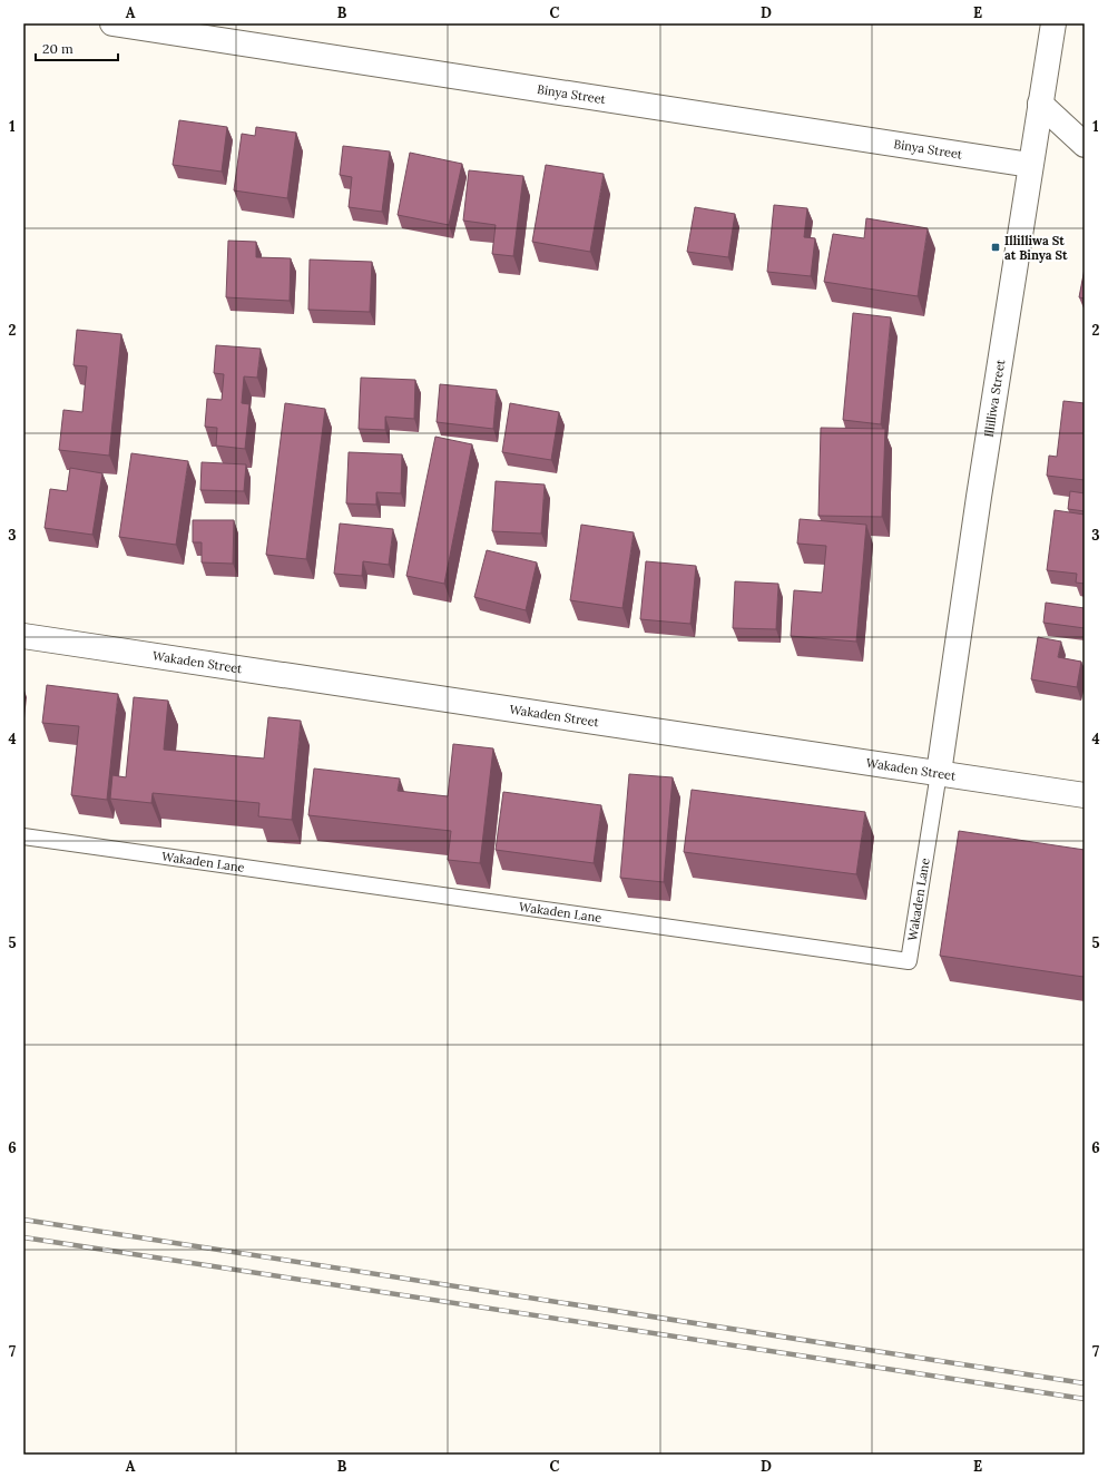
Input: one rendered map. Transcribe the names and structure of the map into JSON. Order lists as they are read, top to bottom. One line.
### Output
{"streets":{"street":["Binya Street","Illilliwa Street","Wakaden Street"],"lane":["Wakaden Lane"]},"crossings":[["Binya Street","Illilliwa Street"],["Illilliwa Street","Wakaden Street"],["Illilliwa Street","Wakaden Lane"],["Wakaden Street","Wakaden Lane"]],"places":{"transit":["Illilliwa St at Binya St"]},"scale_bar":"20 m","grid":{"columns":["A","B","C","D","E"],"rows":["1","2","3","4","5","6","7"]}}
